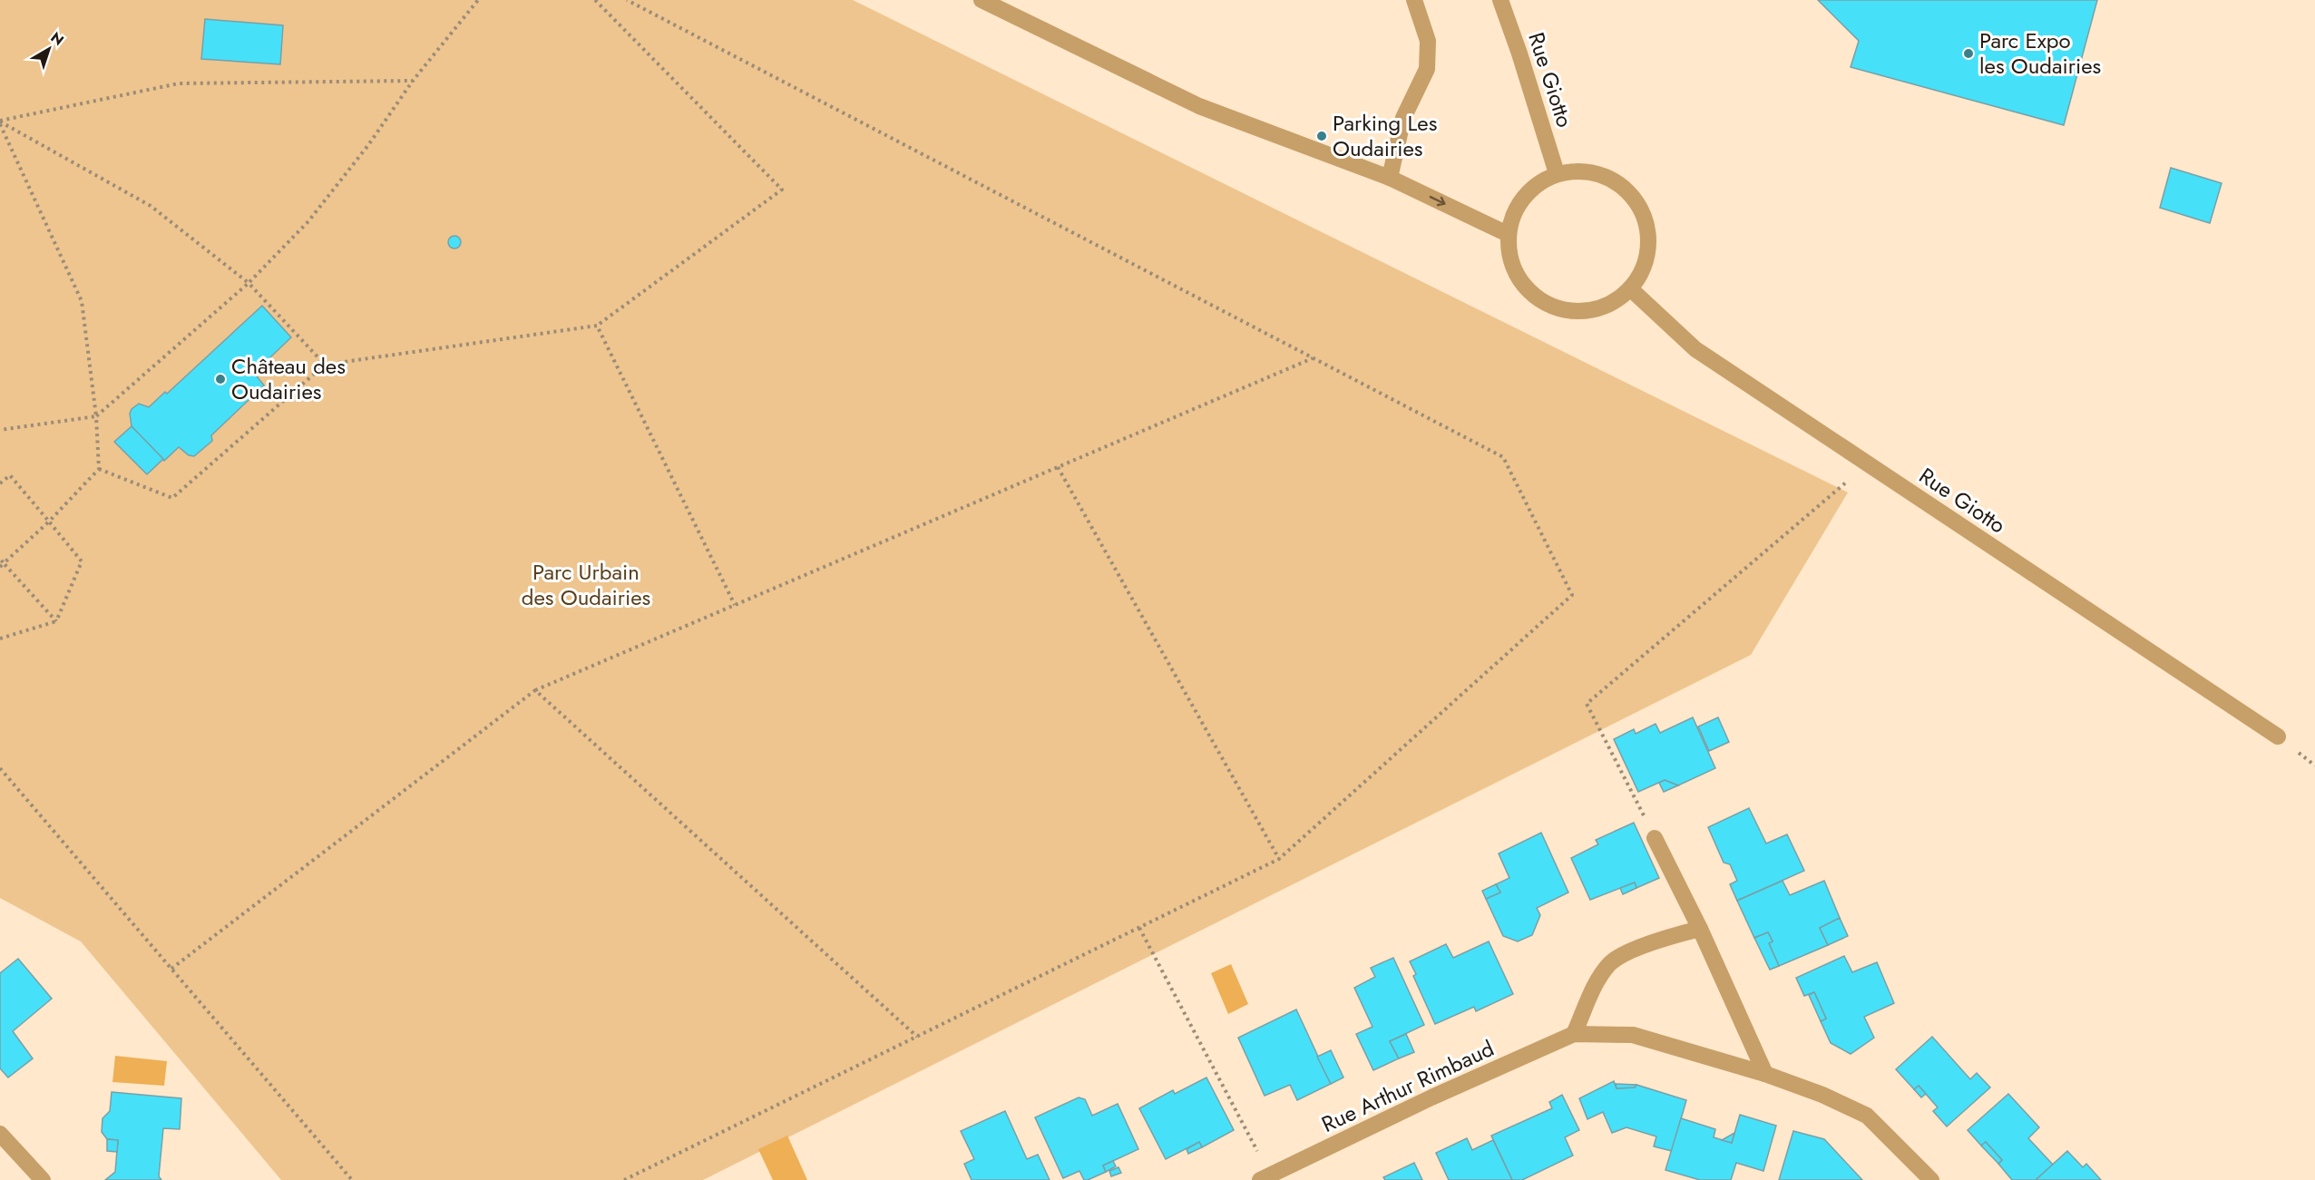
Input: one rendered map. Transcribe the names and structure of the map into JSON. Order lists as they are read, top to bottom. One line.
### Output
{"streets":{"street":["Rue Giotto","Rue Arthur Rimbaud"]},"parks":["Parc Urbain des Oudairies"],"places":["Parc Expo les Oudairies","Parking Les Oudairies","Château des Oudairies"],"north":"top right"}
